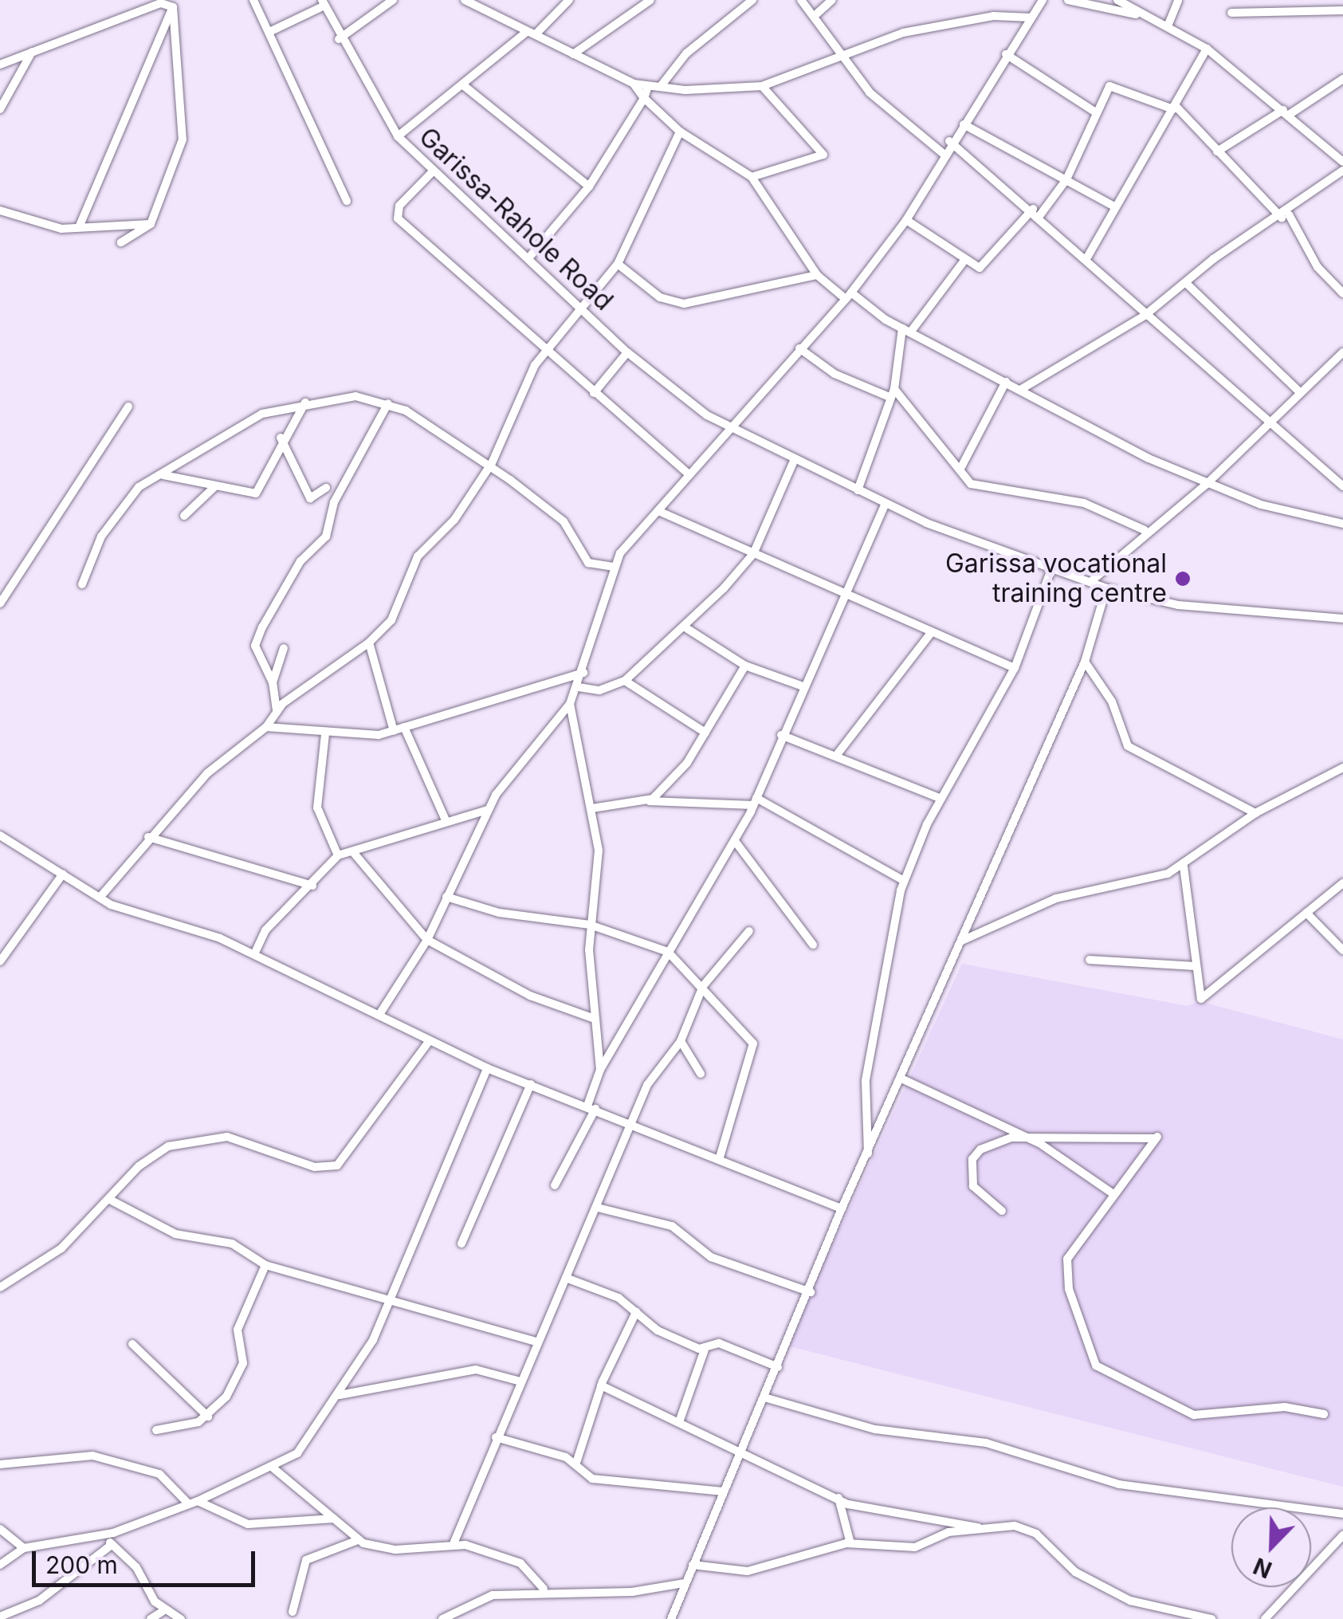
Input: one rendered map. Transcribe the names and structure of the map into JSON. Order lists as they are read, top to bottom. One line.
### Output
{"streets":{"street":["Garissa-Rahole Road"]},"places":["Garissa vocational training centre"],"scale_bar":"200 m","north":"bottom left"}
